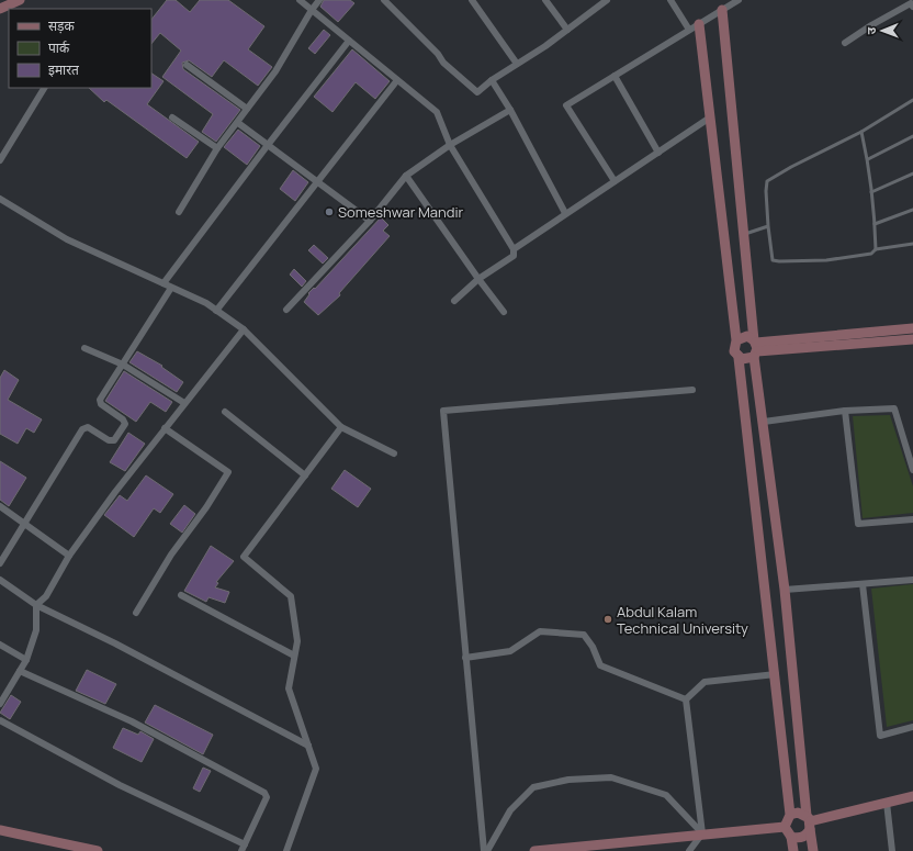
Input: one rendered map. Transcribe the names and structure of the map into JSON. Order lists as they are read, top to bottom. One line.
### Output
{"places":["Someshwar Mandir","Abdul Kalam Technical University"],"legend":["सड़क","पार्क","इमारत"],"north":"left"}
